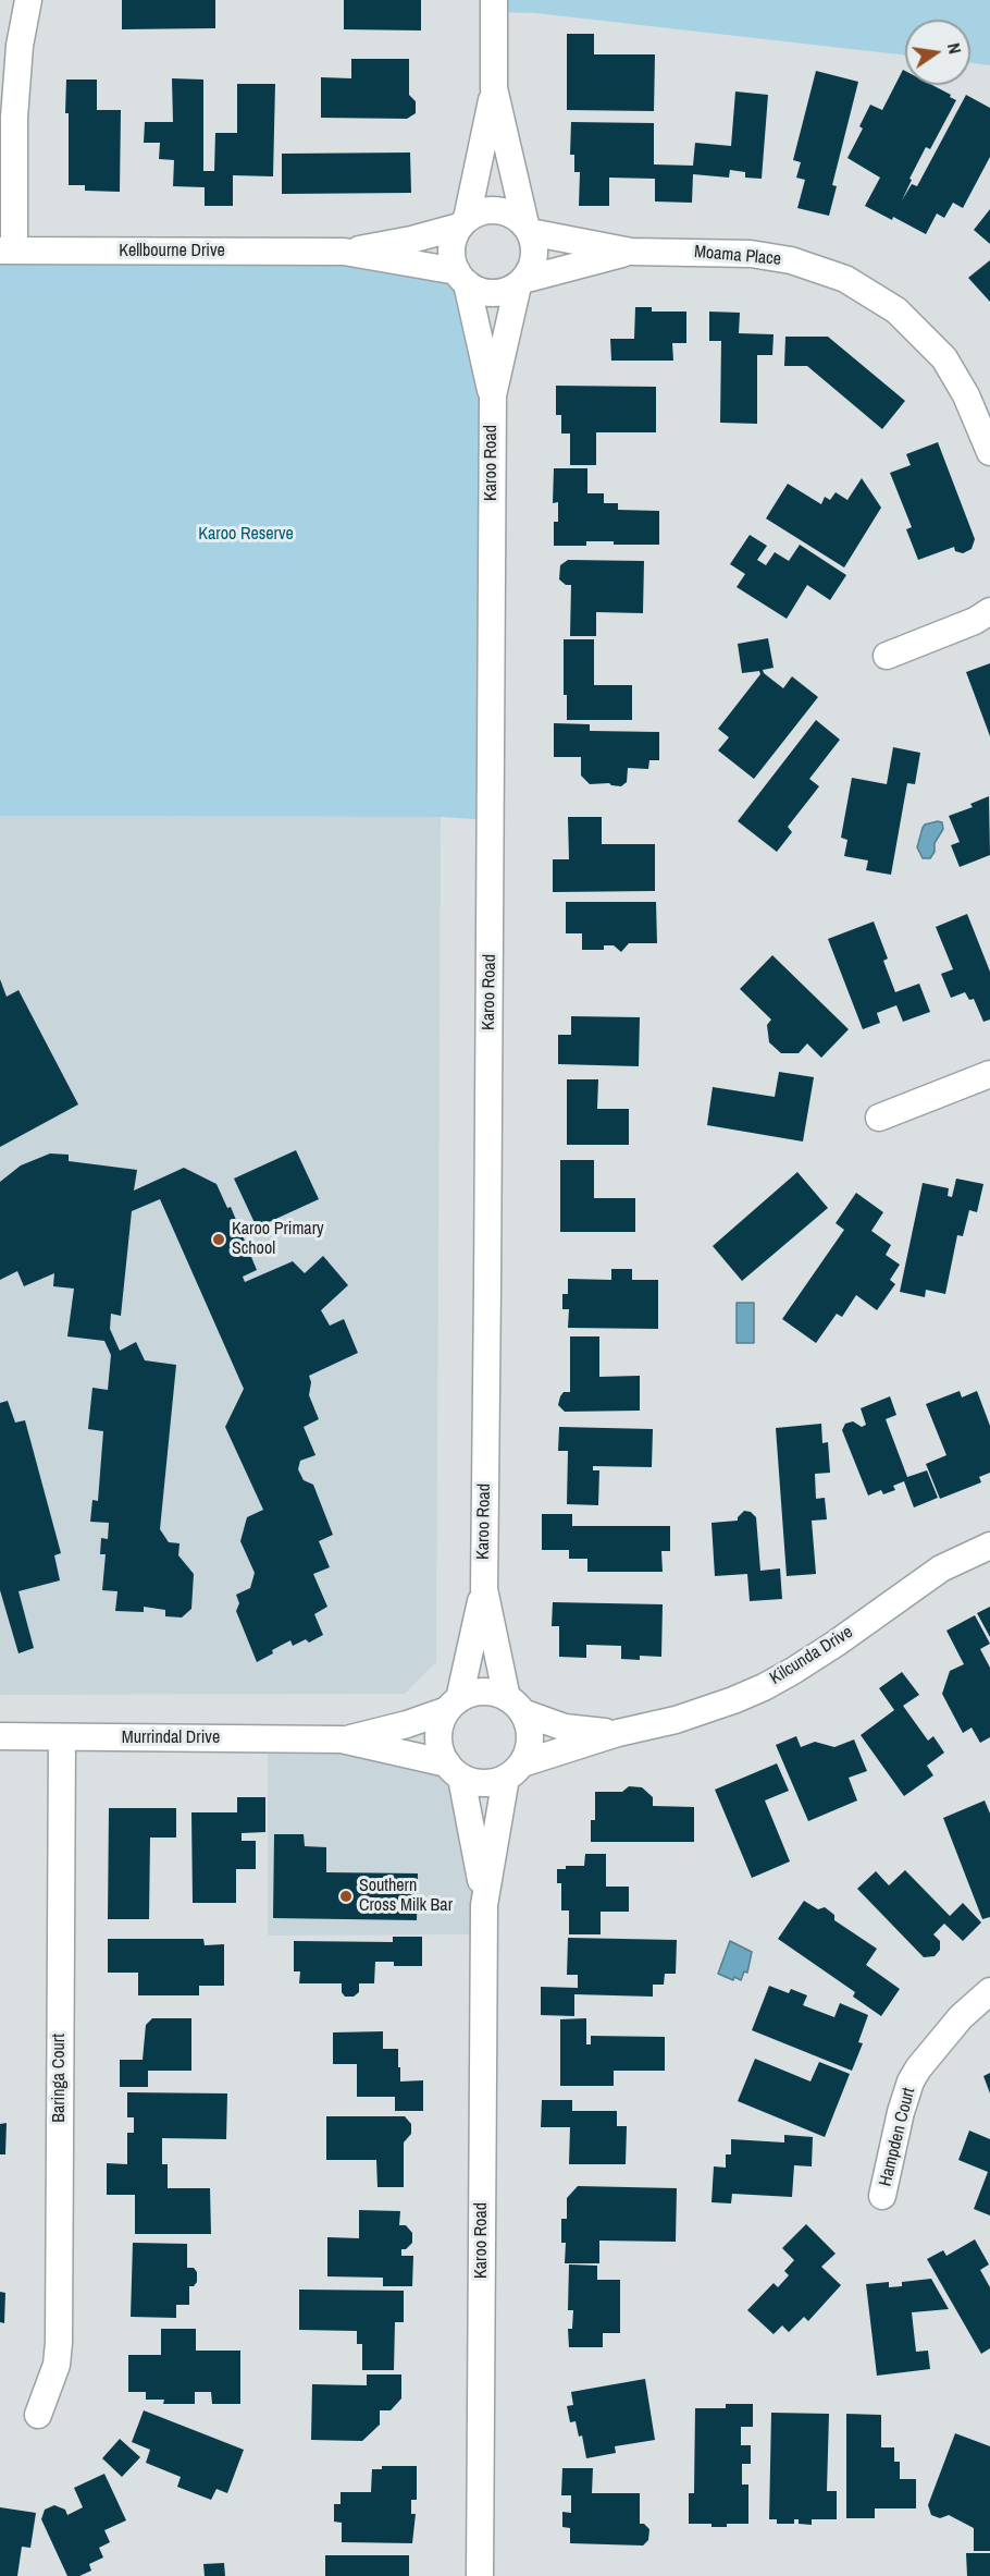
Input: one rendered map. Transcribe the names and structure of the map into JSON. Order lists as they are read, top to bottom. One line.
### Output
{"streets":{"street":["Kellbourne Drive","Moama Place","Karoo Road","Kilcunda Drive","Murrindal Drive","Baringa Court","Hampden Court"]},"crossings":[["Kellbourne Drive","Moama Place"],["Kellbourne Drive","Karoo Road"],["Moama Place","Karoo Road"],["Karoo Road","Kilcunda Drive"],["Karoo Road","Murrindal Drive"],["Kilcunda Drive","Murrindal Drive"],["Murrindal Drive","Baringa Court"]],"parks":["Karoo Reserve"],"places":["Karoo Primary School","Southern Cross Milk Bar"],"north":"right"}
